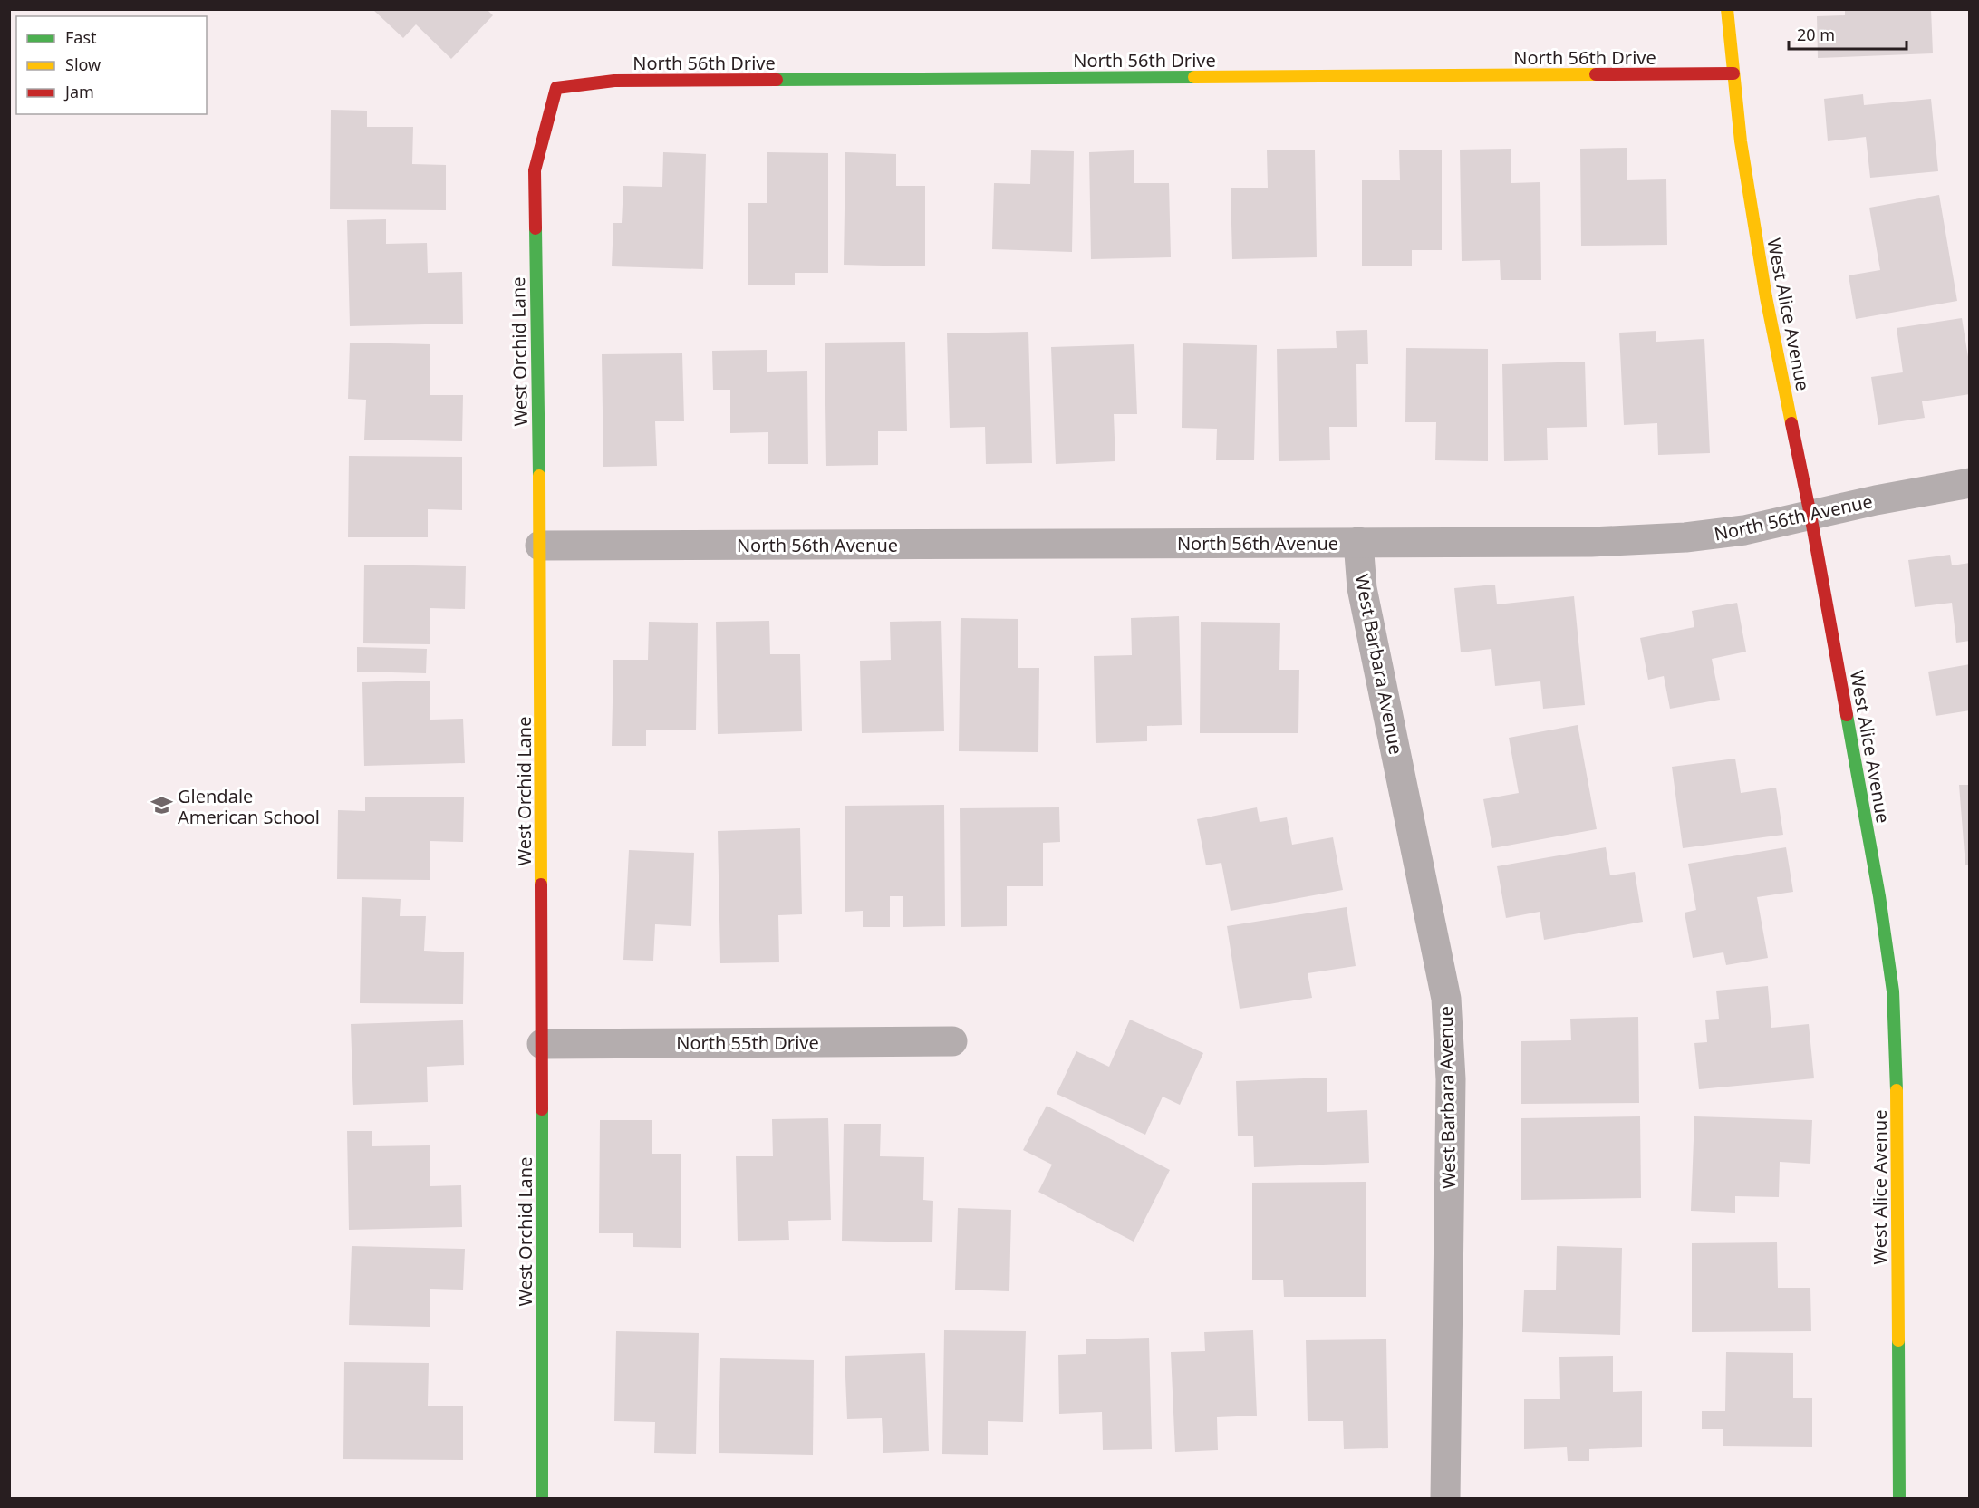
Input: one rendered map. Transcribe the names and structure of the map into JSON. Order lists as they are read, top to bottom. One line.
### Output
{"streets":{"street":["North 56th Drive","West Alice Avenue","West Orchid Lane","North 56th Avenue","West Barbara Avenue","North 55th Drive"]},"crossings":[["North 56th Drive","West Alice Avenue"],["North 56th Drive","West Orchid Lane"],["West Alice Avenue","North 56th Avenue"],["West Orchid Lane","North 56th Avenue"],["West Orchid Lane","North 55th Drive"],["North 56th Avenue","West Barbara Avenue"]],"places":{"school or university":["Glendale American School"]},"legend":["Fast","Slow","Jam"],"scale_bar":"20 m"}
